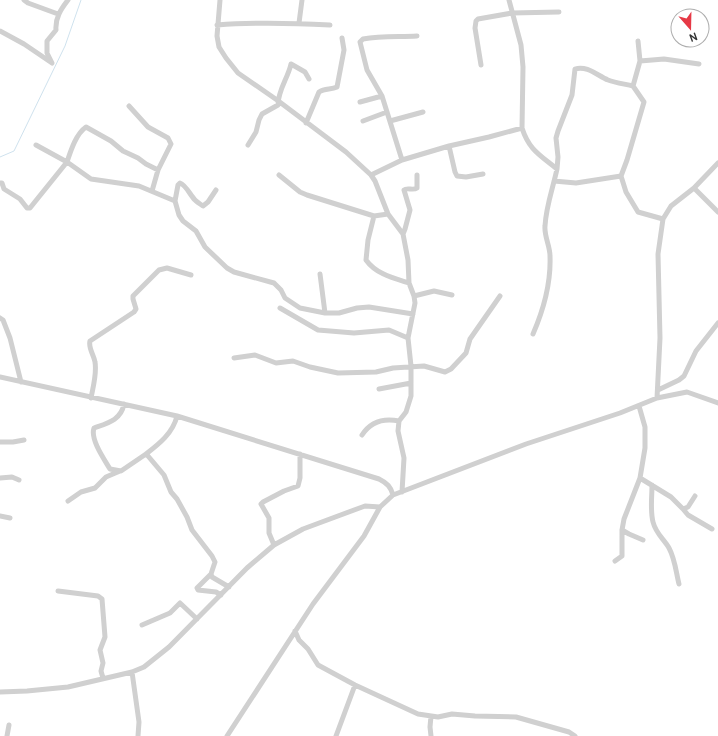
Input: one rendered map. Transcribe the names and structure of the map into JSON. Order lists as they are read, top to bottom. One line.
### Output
{"north":"bottom"}
